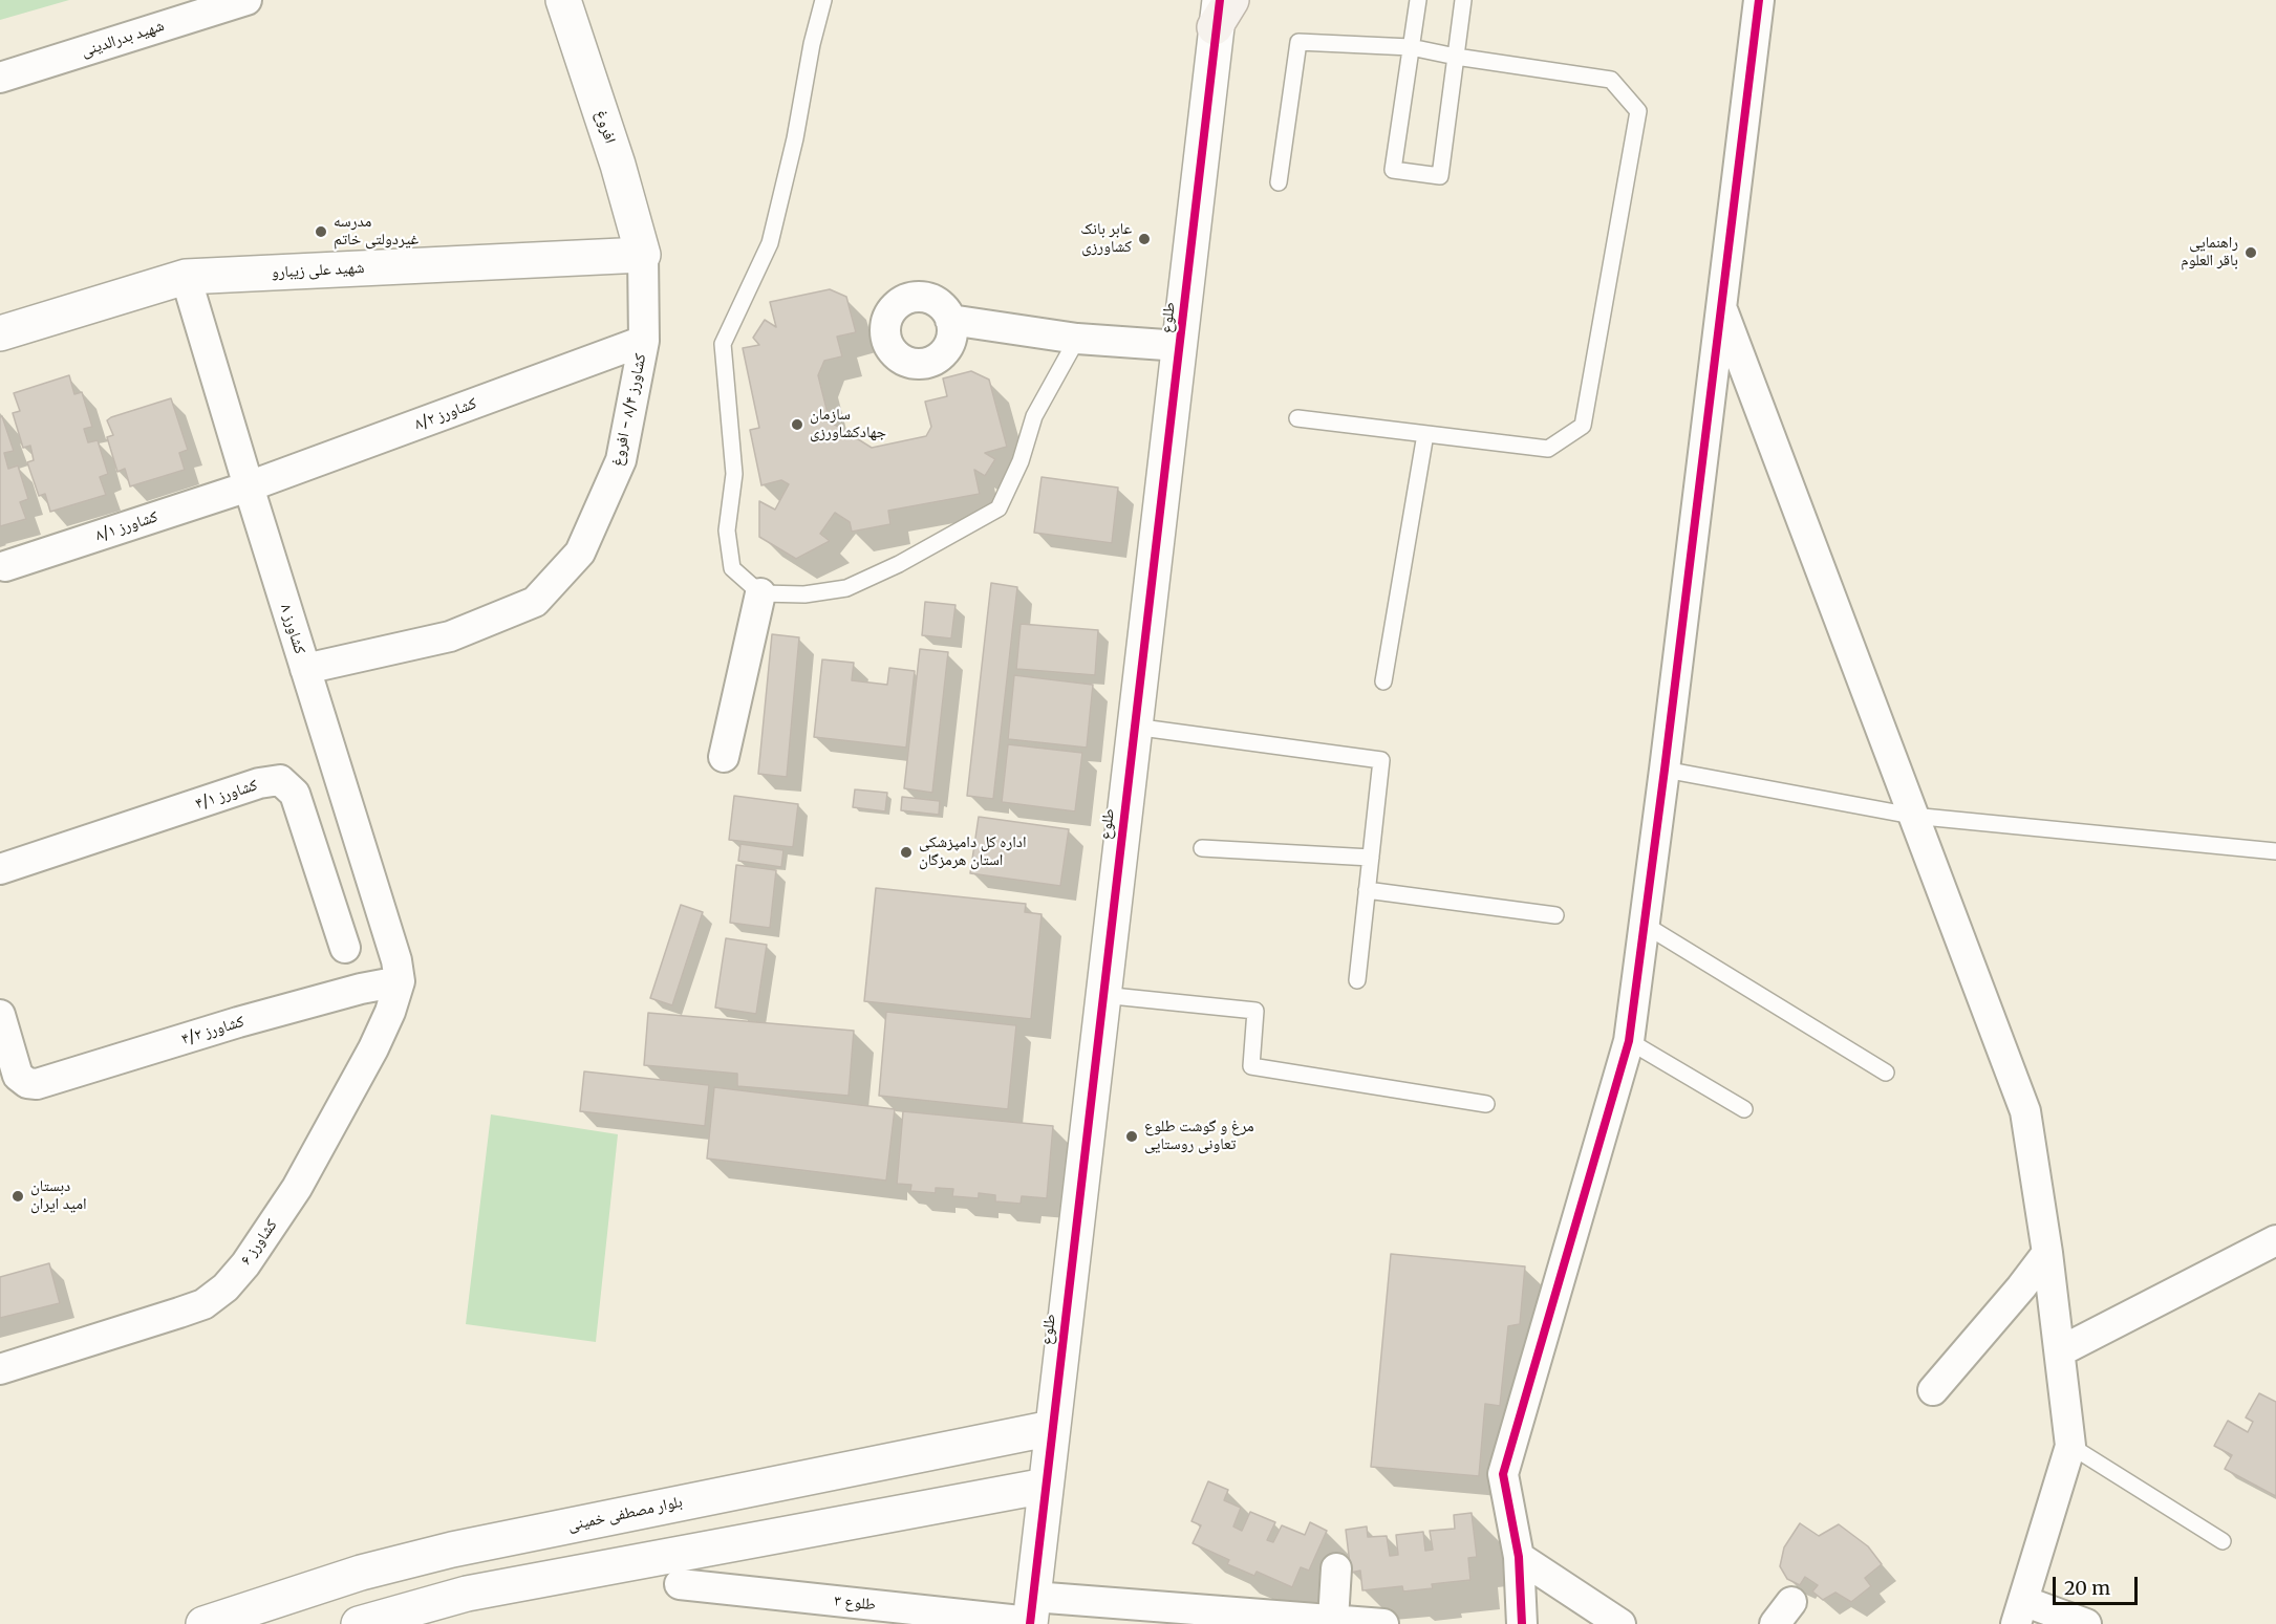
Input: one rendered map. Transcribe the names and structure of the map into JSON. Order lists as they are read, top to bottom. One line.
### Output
{"streets":{"street":["شهید بدرالدینی","افروغ","شهید علی زیبارو","طلوع","کشاورز ۸/۴ - افروغ","کشاورز ۸/۲","کشاورز ۸/۱","کشاورز ۸","کشاورز ۴/۱","کشاورز ۴/۲","کشاورز ۶","بلوار مصطفی خمینی","طلوع ۳"]},"crossings":[["افروغ","شهید علی زیبارو"],["افروغ","کشاورز ۸/۴ - افروغ"],["شهید علی زیبارو","کشاورز ۸/۴ - افروغ"],["شهید علی زیبارو","کشاورز ۸"],["طلوع","بلوار مصطفی خمینی"],["طلوع","طلوع ۳"],["کشاورز ۸/۴ - افروغ","کشاورز ۸/۲"],["کشاورز ۸/۴ - افروغ","کشاورز ۸"],["کشاورز ۸/۲","کشاورز ۸/۱"],["کشاورز ۸/۲","کشاورز ۸"],["کشاورز ۸/۱","کشاورز ۸"],["کشاورز ۸","کشاورز ۴/۲"],["کشاورز ۸","کشاورز ۶"],["کشاورز ۴/۲","کشاورز ۶"]],"places":["مدرسه غیردولتی خاتم","عابر بانک کشاورزی","راهنمایی باقر العلوم","سازمان جهادکشاورزی","اداره کل دامپزشکی استان هرمزگان","مرغ و گوشت طلوع تعاونی روستایی","دبستان امید ایران"],"scale_bar":"20 m"}
